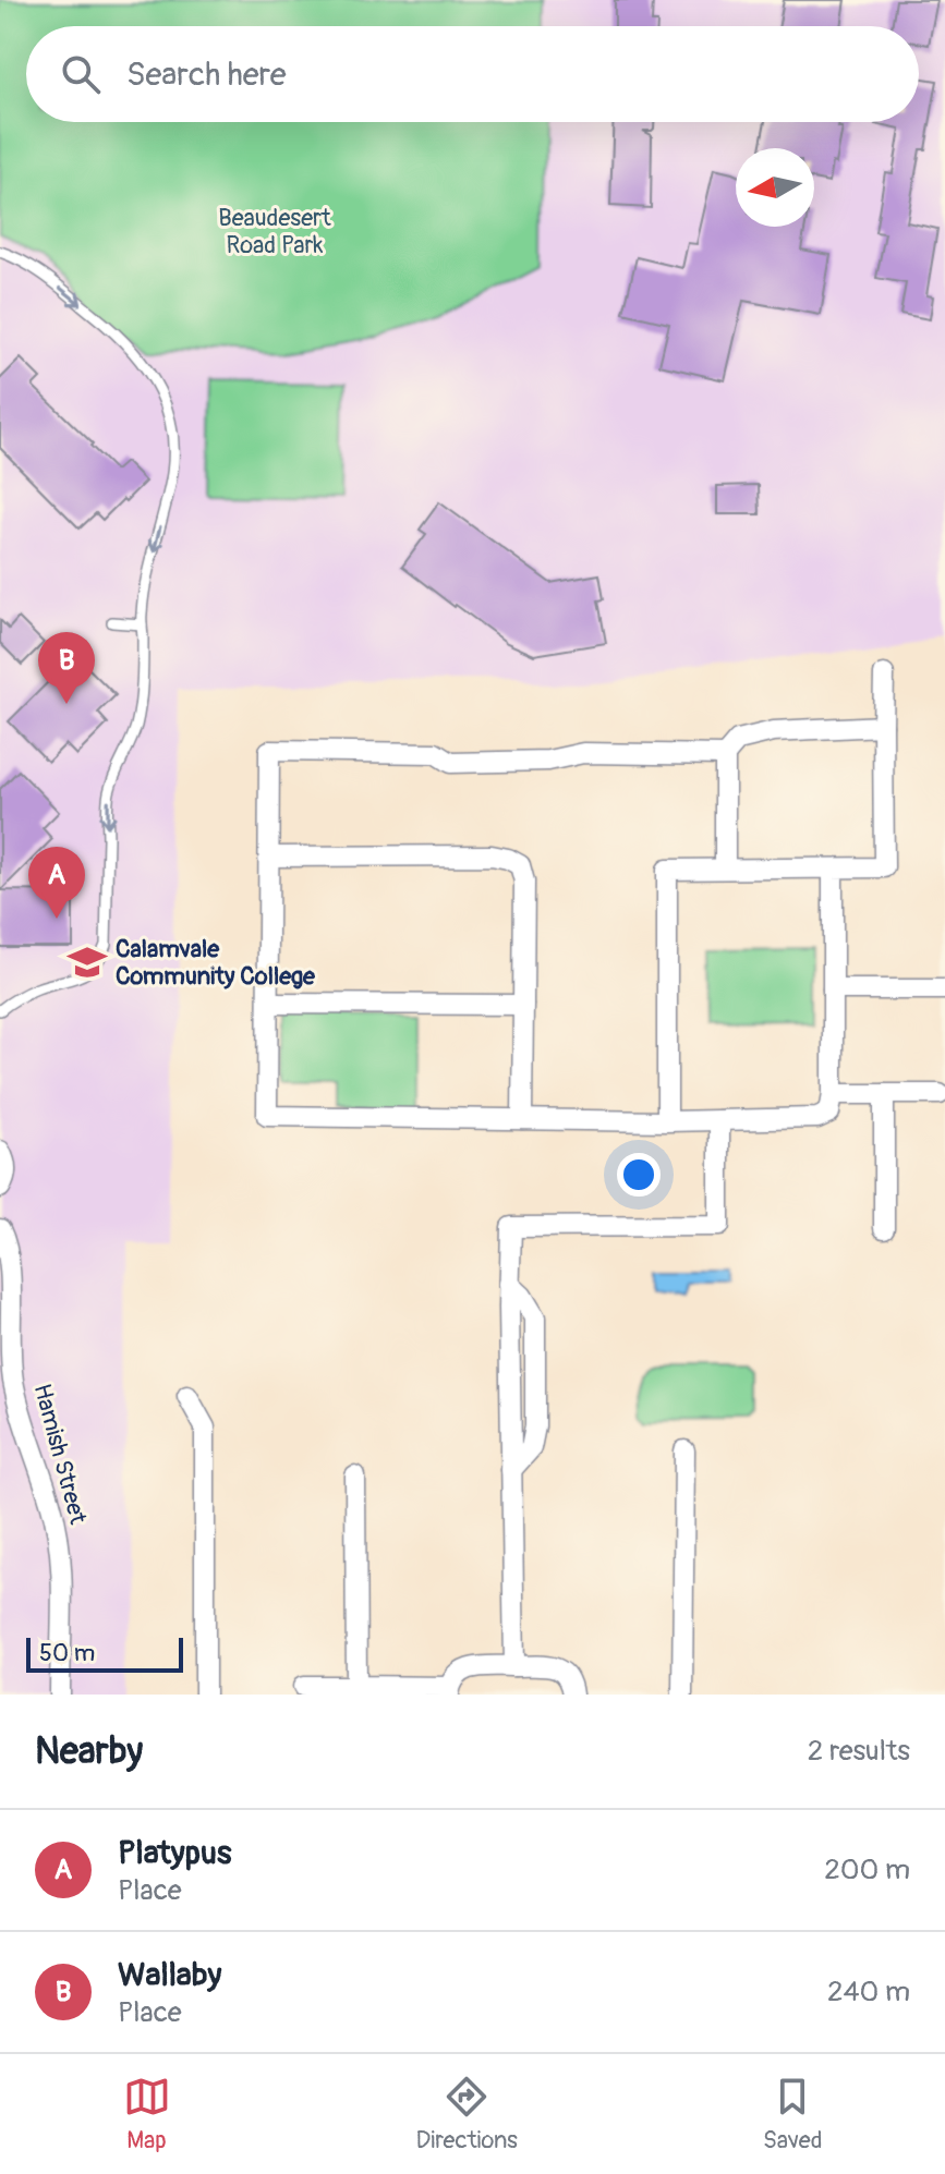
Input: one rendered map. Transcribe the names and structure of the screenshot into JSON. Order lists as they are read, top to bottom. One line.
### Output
{"streets":{"street":["Hamish Street"]},"parks":["Beaudesert Road Park"],"places":{"school or university":["Calamvale Community College"]},"scale_bar":"50 m","north":"left","page":{"search":"Search here","pins":["B","A"],"scale":"50 m","heading":["Nearby","2 results"],"list":[{"mark":"A","name":"Platypus","note":"Place","value":"200 m"},{"mark":"B","name":"Wallaby","note":"Place","value":"240 m"}],"nav":["Map","Directions","Saved"]}}
